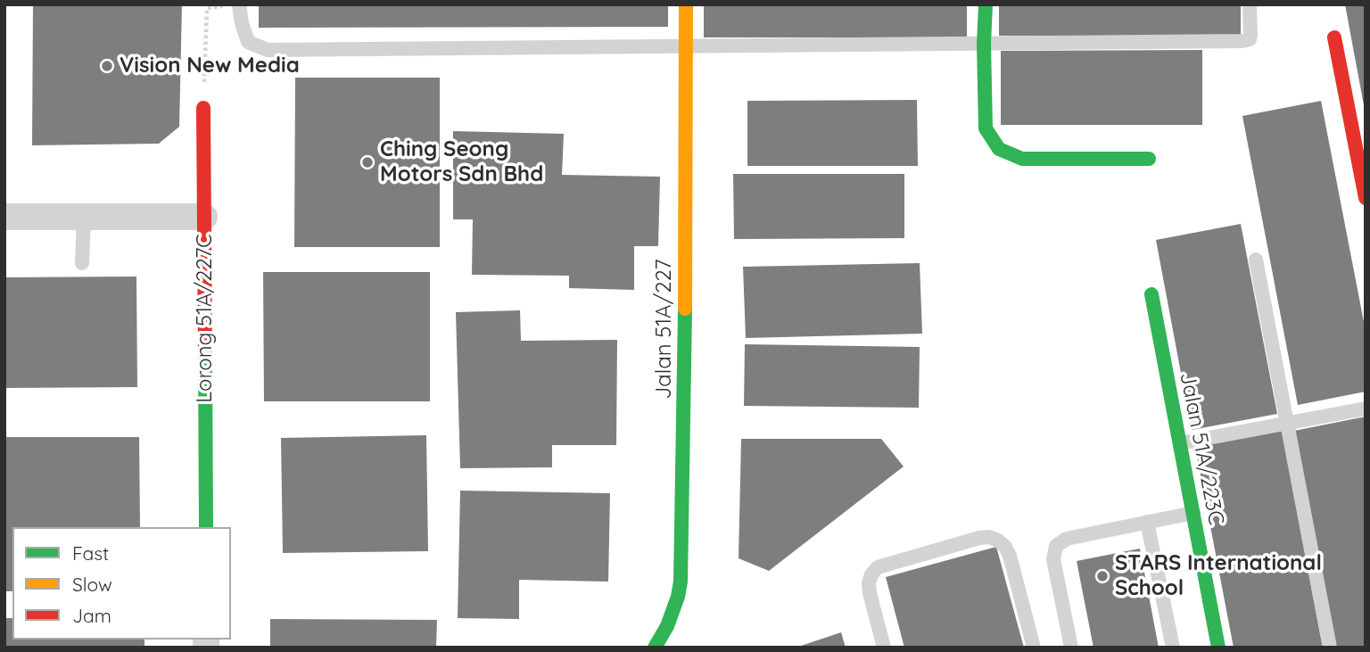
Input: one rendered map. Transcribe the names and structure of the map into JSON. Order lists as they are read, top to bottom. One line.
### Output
{"streets":{"street":["Lorong 51A/227C","Jalan 51A/227","Jalan 51A/223C"]},"places":["Vision New Media","Ching Seong Motors Sdn Bhd","STARS International School"],"legend":["Fast","Slow","Jam"]}
